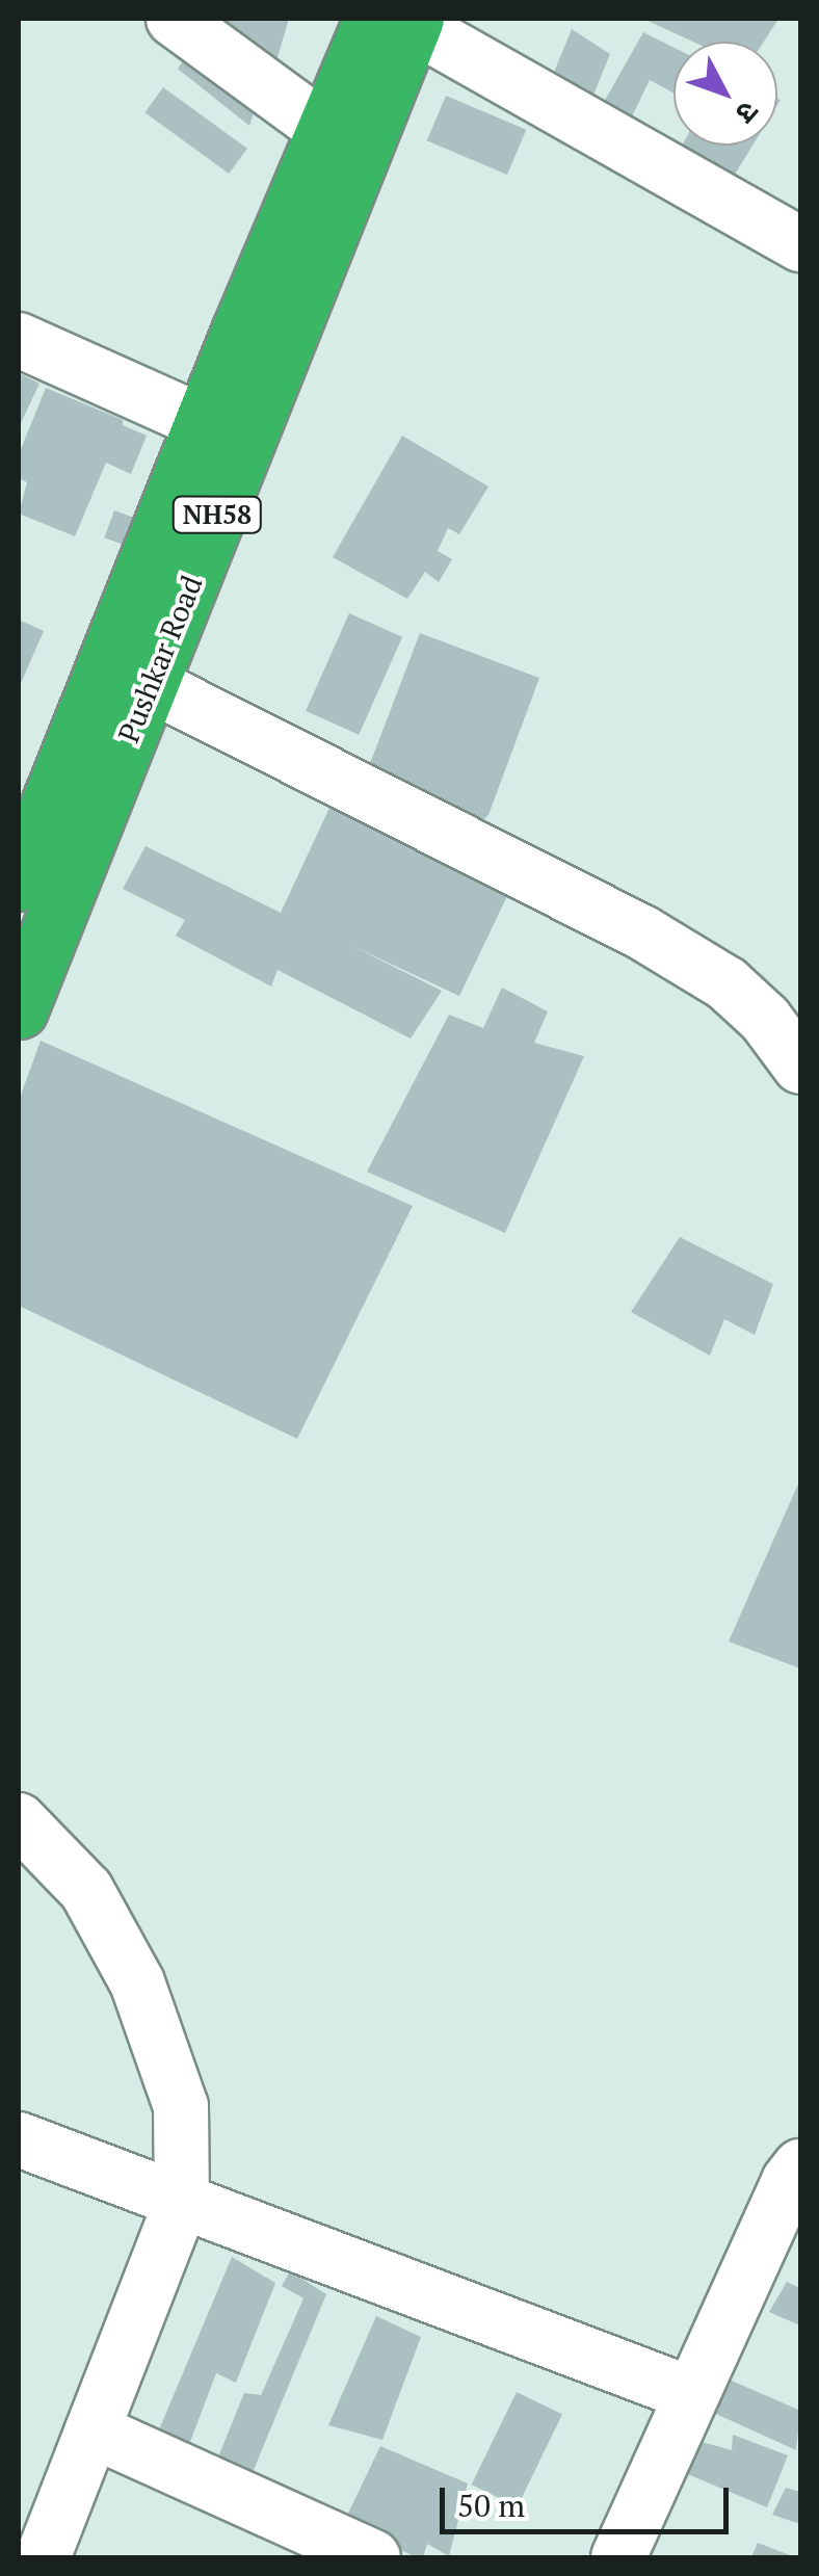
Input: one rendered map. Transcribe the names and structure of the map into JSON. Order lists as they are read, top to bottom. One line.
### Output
{"streets":{"highway":["NH58","Pushkar Road"]},"scale_bar":"50 m","north":"bottom right"}
